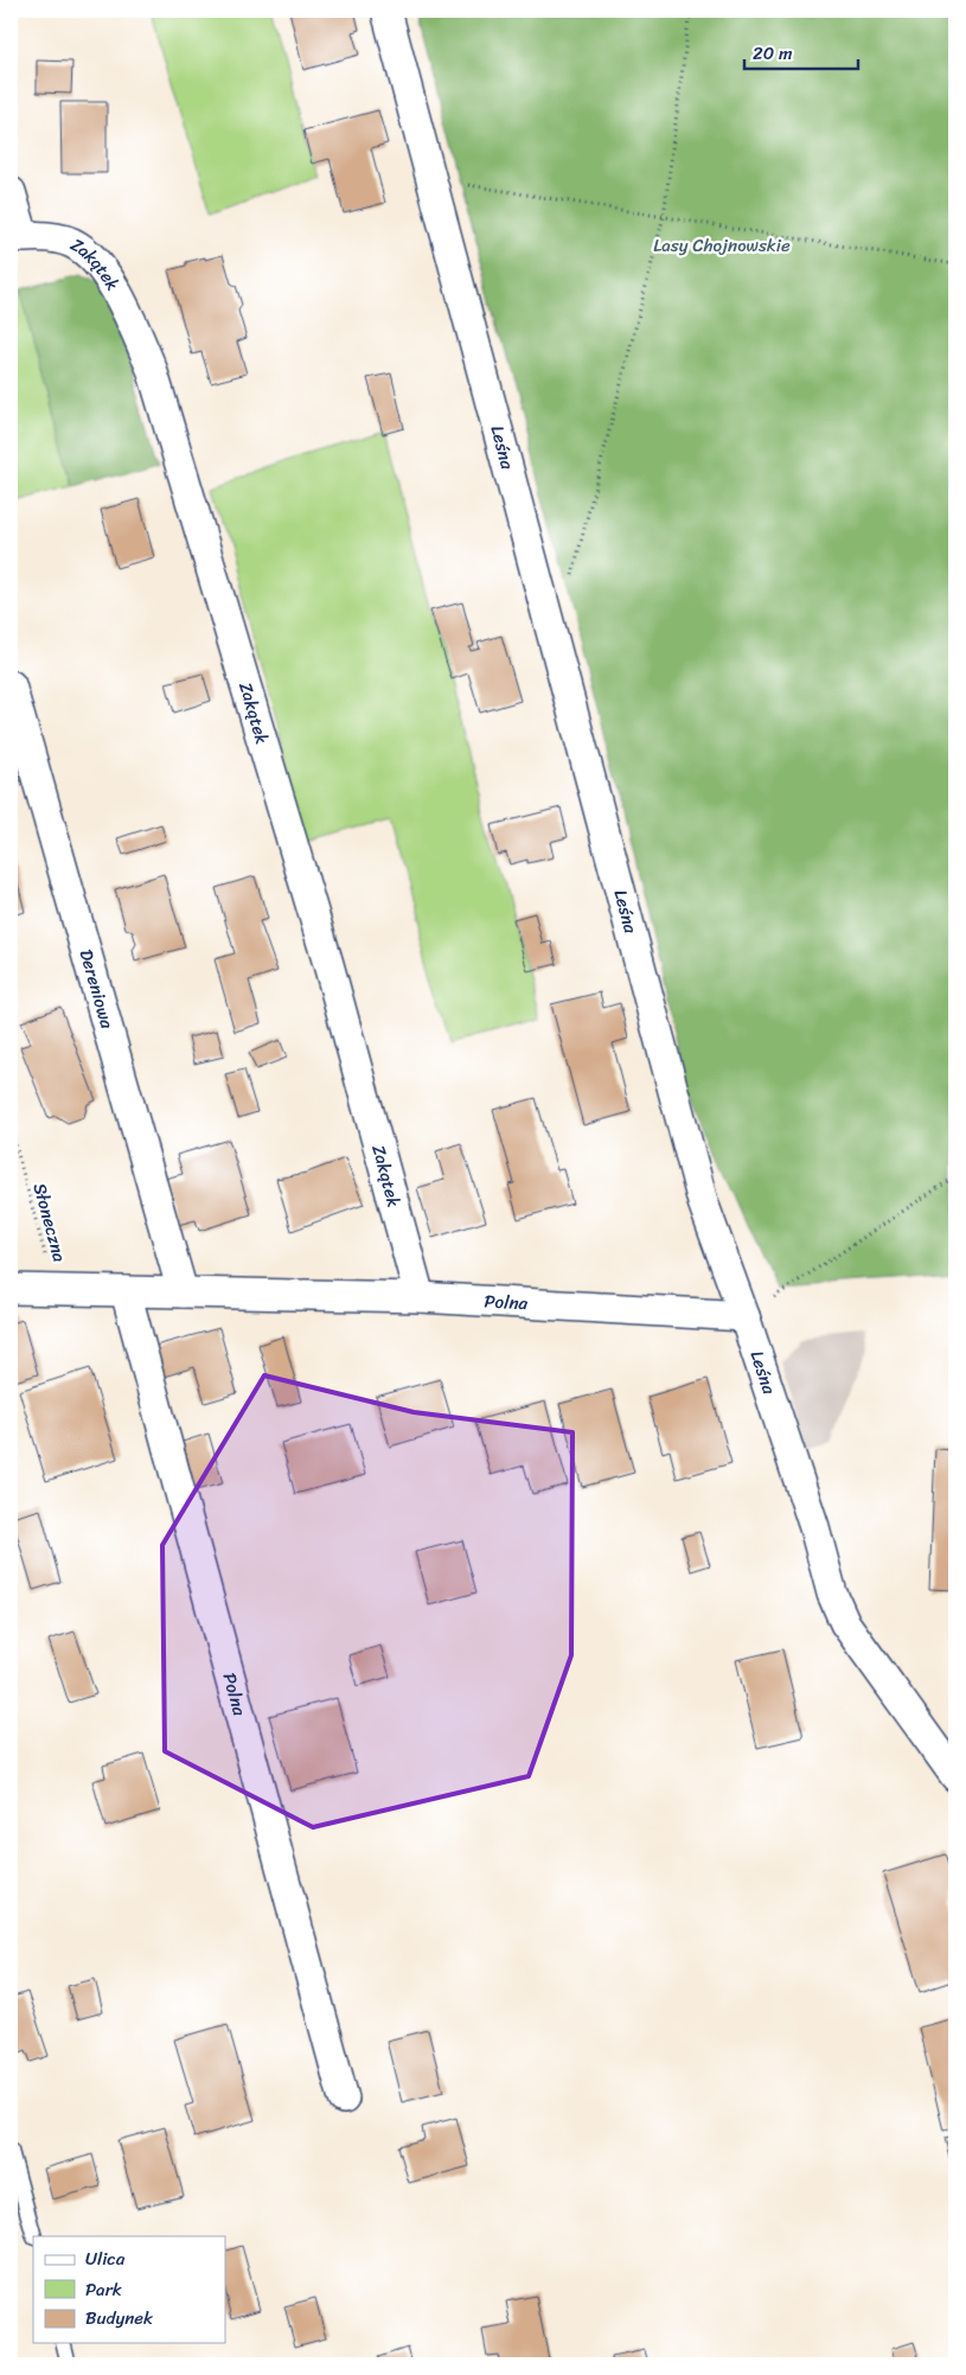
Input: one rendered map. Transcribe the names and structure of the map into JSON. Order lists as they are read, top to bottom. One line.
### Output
{"streets":{"street":["Zakątek","Leśna","Dereniowa","Polna"],"path":["Słoneczna"]},"crossings":[["Zakątek","Polna"],["Leśna","Polna"],["Dereniowa","Polna"],["Słoneczna","Polna"]],"parks":["Lasy Chojnowskie"],"legend":["Ulica","Park","Budynek"],"scale_bar":"20 m"}
